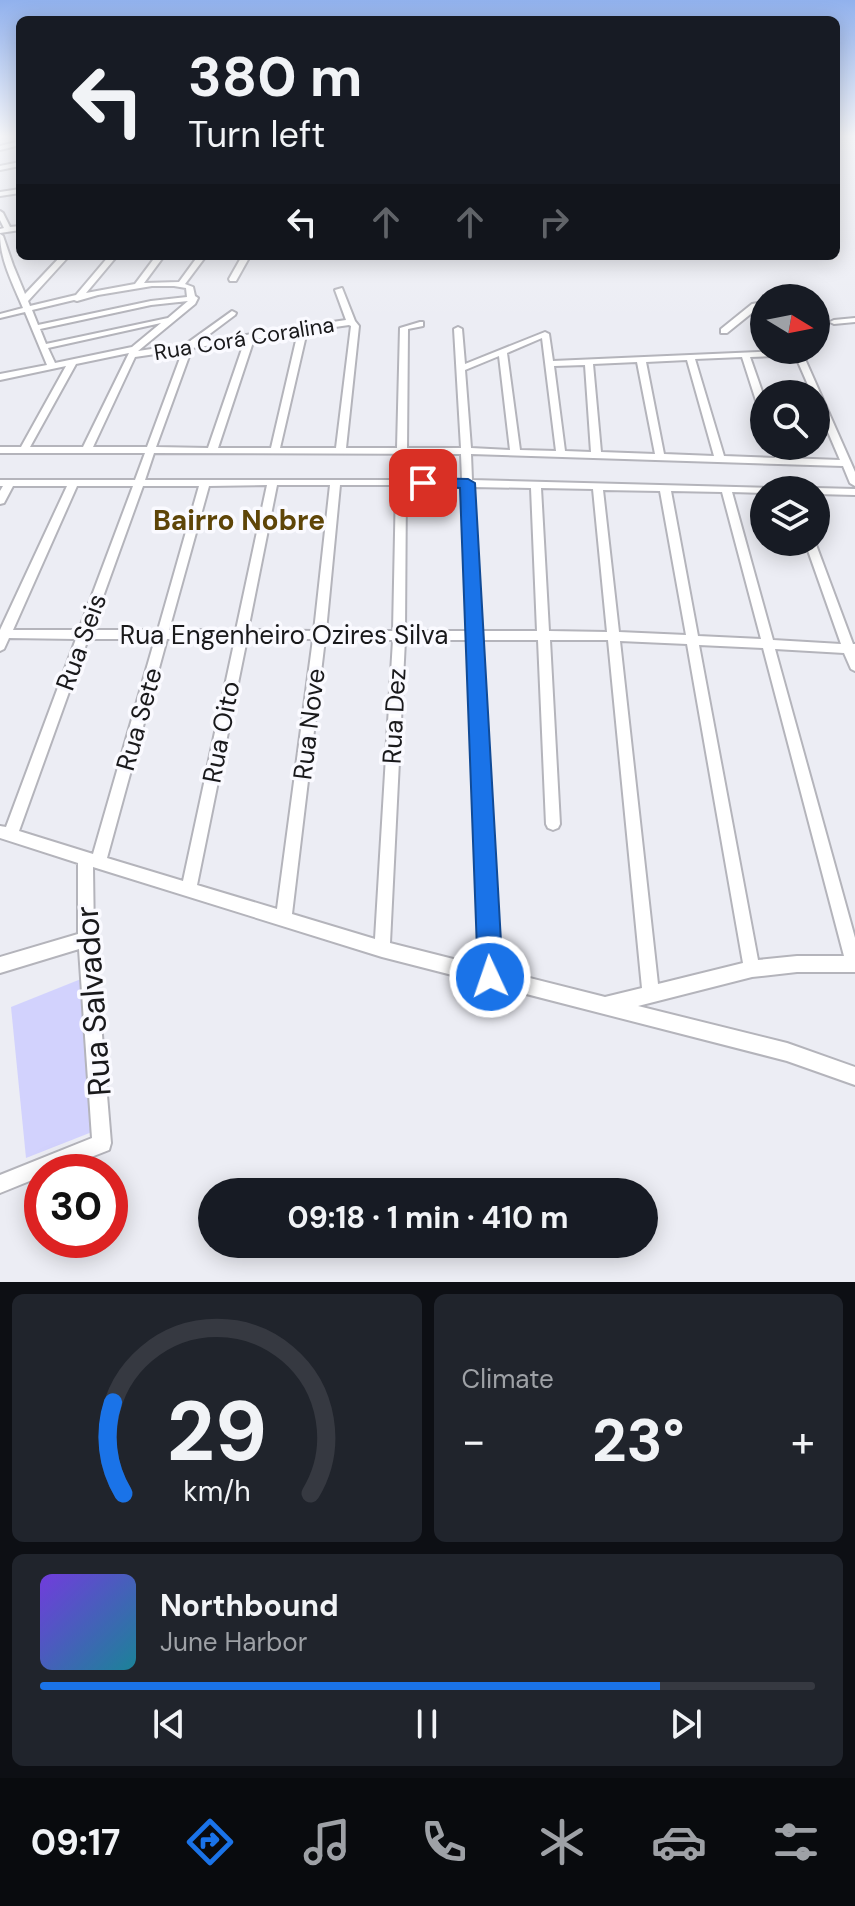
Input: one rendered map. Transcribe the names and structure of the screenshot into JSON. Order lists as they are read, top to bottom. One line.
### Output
{"streets":{"street":["Rua Corá Coralina","Rua Engenheiro Ozires Silva","Rua Seis","Rua Dez","Rua Sete","Rua Nove","Rua Oito","Rua Salvador"]},"crossings":[["Rua Corá Coralina","Rua Seis"],["Rua Engenheiro Ozires Silva","Rua Seis"],["Rua Engenheiro Ozires Silva","Rua Dez"],["Rua Engenheiro Ozires Silva","Rua Sete"],["Rua Engenheiro Ozires Silva","Rua Nove"],["Rua Engenheiro Ozires Silva","Rua Oito"],["Rua Sete","Rua Salvador"]],"districts":["Bairro Nobre"],"north":"right","page":{"turn":["380 m","Turn left"],"limit":"30","trip":"09:18 · 1 min · 410 m","tile":"Climate","heat":["−","23°","+"],"song":["Northbound","June Harbor"],"tabs":"09:17","gauge":["29","km/h"]}}
